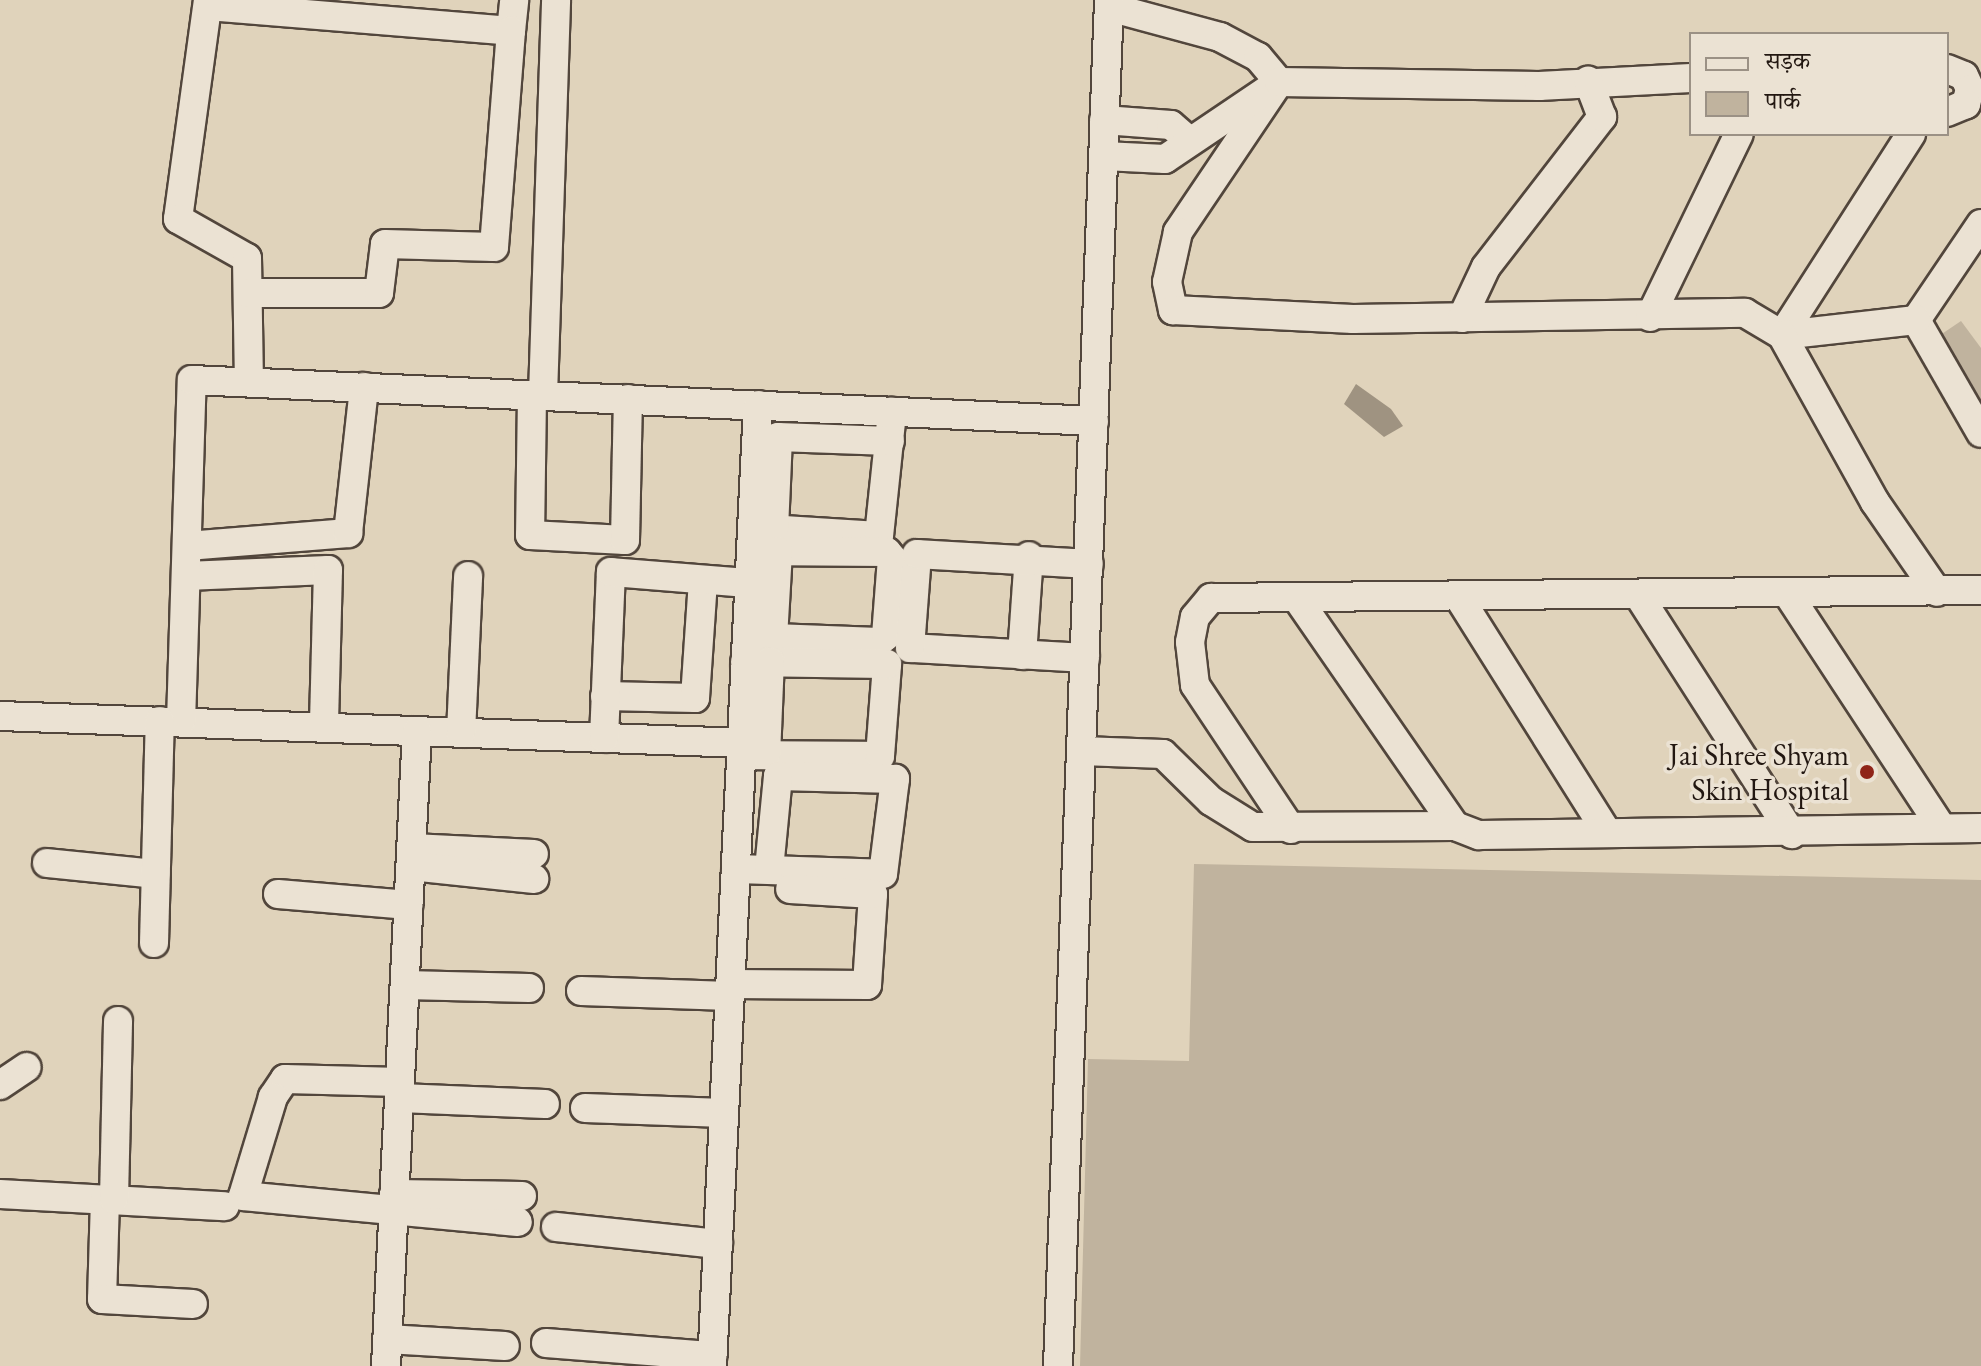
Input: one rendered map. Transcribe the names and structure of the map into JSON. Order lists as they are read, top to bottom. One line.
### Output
{"places":["Jai Shree Shyam Skin Hospital"],"legend":["सड़क","पार्क"]}
